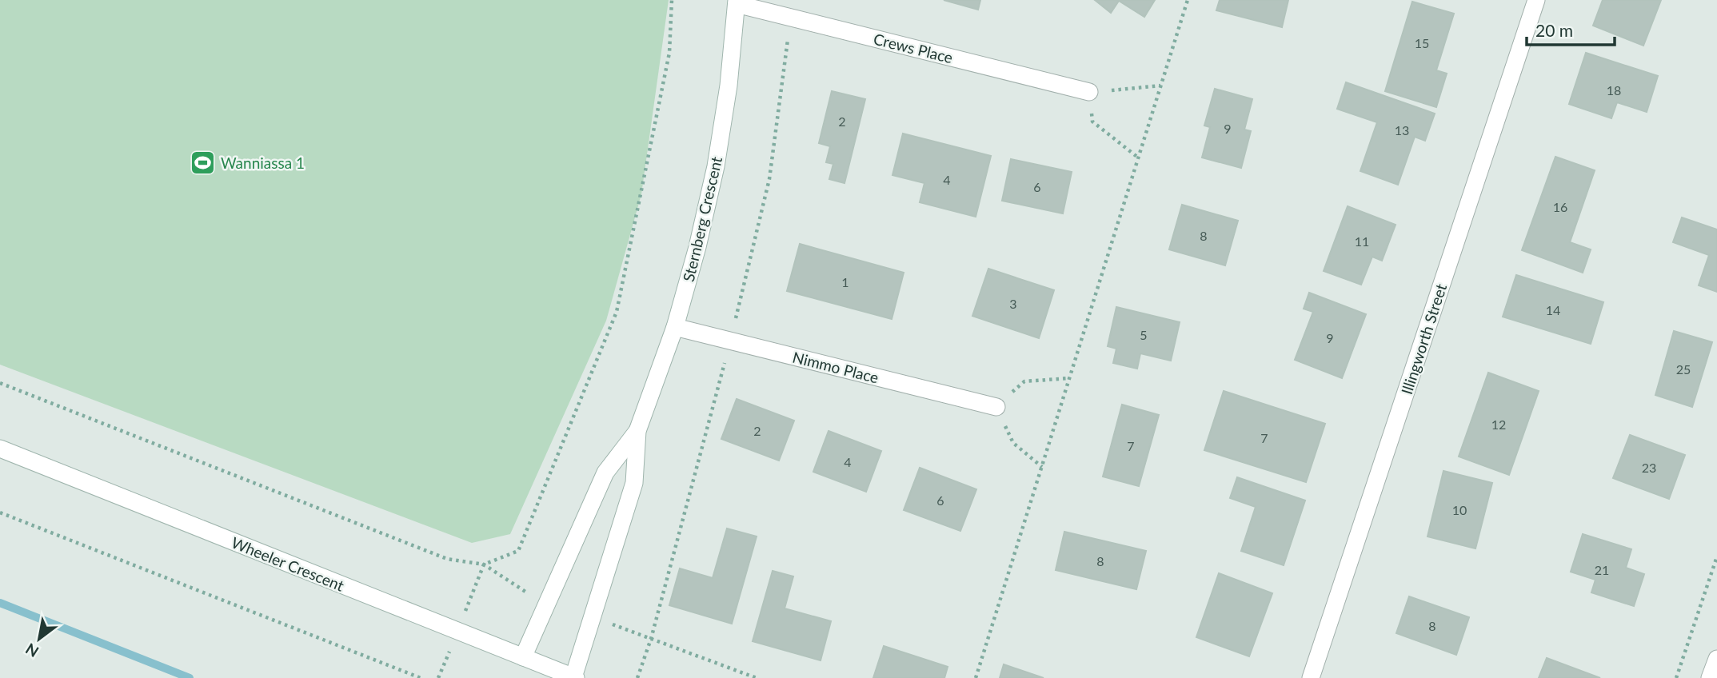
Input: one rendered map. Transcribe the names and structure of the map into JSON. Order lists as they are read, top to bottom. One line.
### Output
{"streets":{"street":["Crews Place","Sternberg Crescent","Illingworth Street","Nimmo Place","Wheeler Crescent"]},"crossings":[["Crews Place","Sternberg Crescent"],["Sternberg Crescent","Nimmo Place"],["Sternberg Crescent","Wheeler Crescent"]],"places":{"sports":["Wanniassa 1"]},"house_numbers":["15","18","2","9","13","4","6","16","8","11","1","3","14","5","9","25","12","2","7","7","4","23","6","10","8","21","8"],"scale_bar":"20 m","north":"bottom left"}
